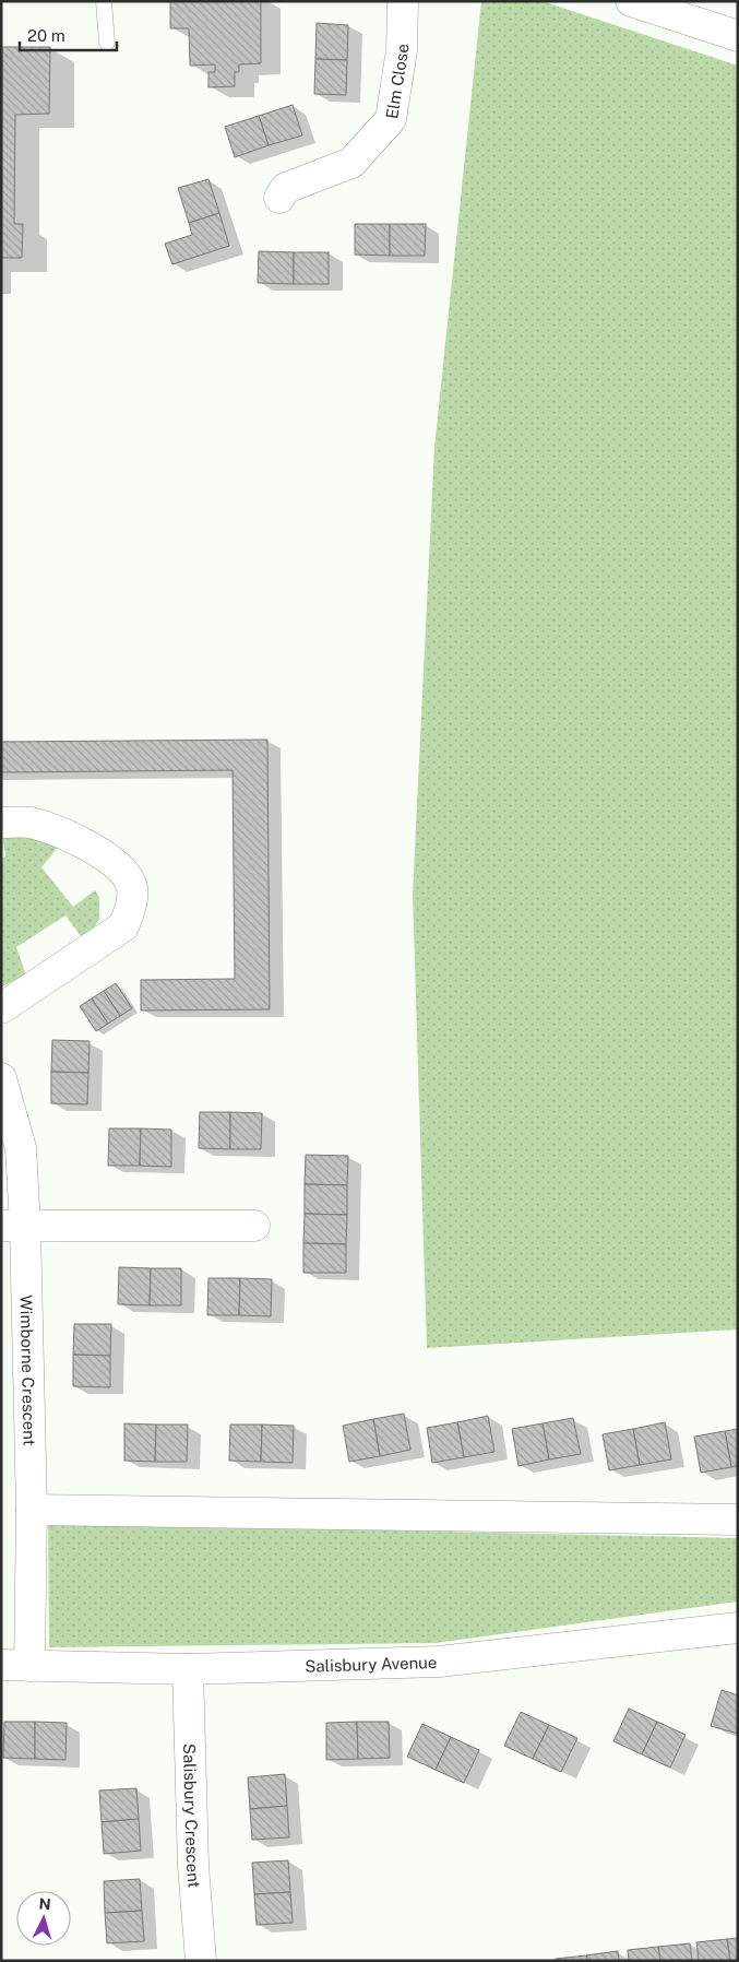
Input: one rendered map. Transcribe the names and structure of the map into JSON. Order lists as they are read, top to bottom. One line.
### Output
{"streets":{"street":["Elm Close","Wimborne Crescent","Salisbury Avenue","Salisbury Crescent"]},"crossings":[["Wimborne Crescent","Salisbury Avenue"],["Salisbury Avenue","Salisbury Crescent"]],"scale_bar":"20 m","north":"top"}
